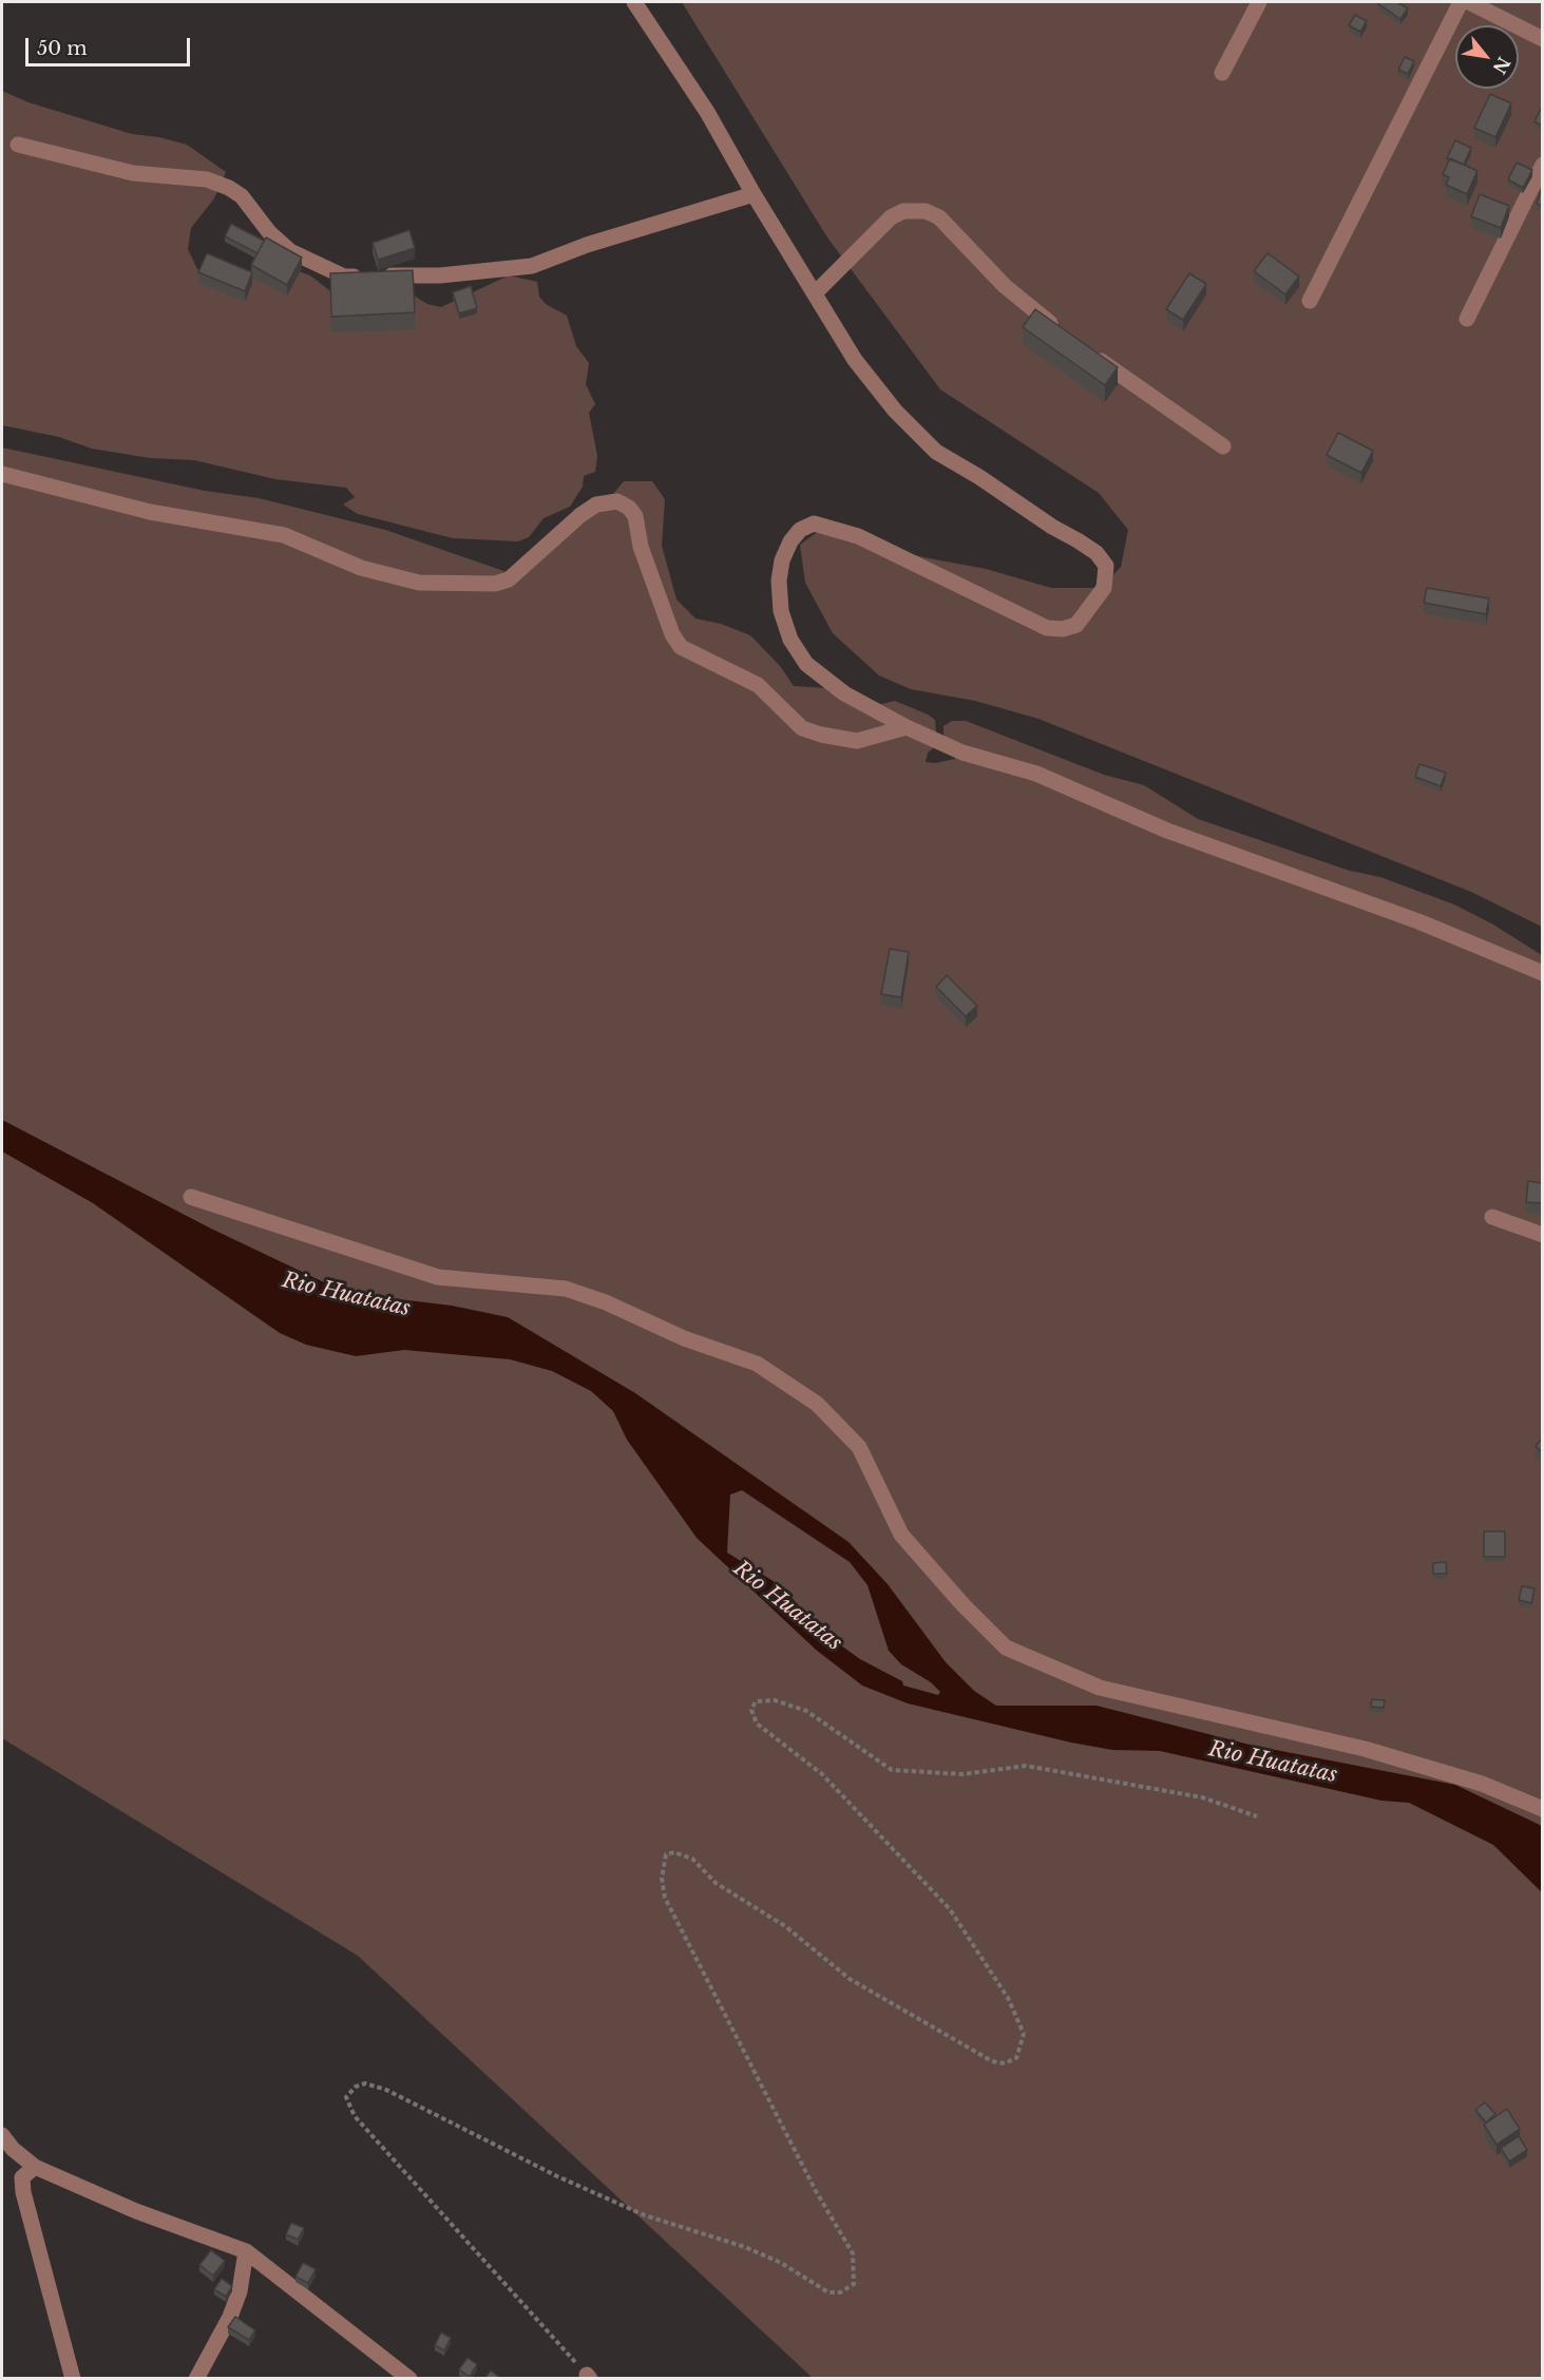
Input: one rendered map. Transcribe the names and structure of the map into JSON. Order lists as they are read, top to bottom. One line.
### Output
{"water":["Rio Huatatas"],"scale_bar":"50 m","north":"bottom right"}
